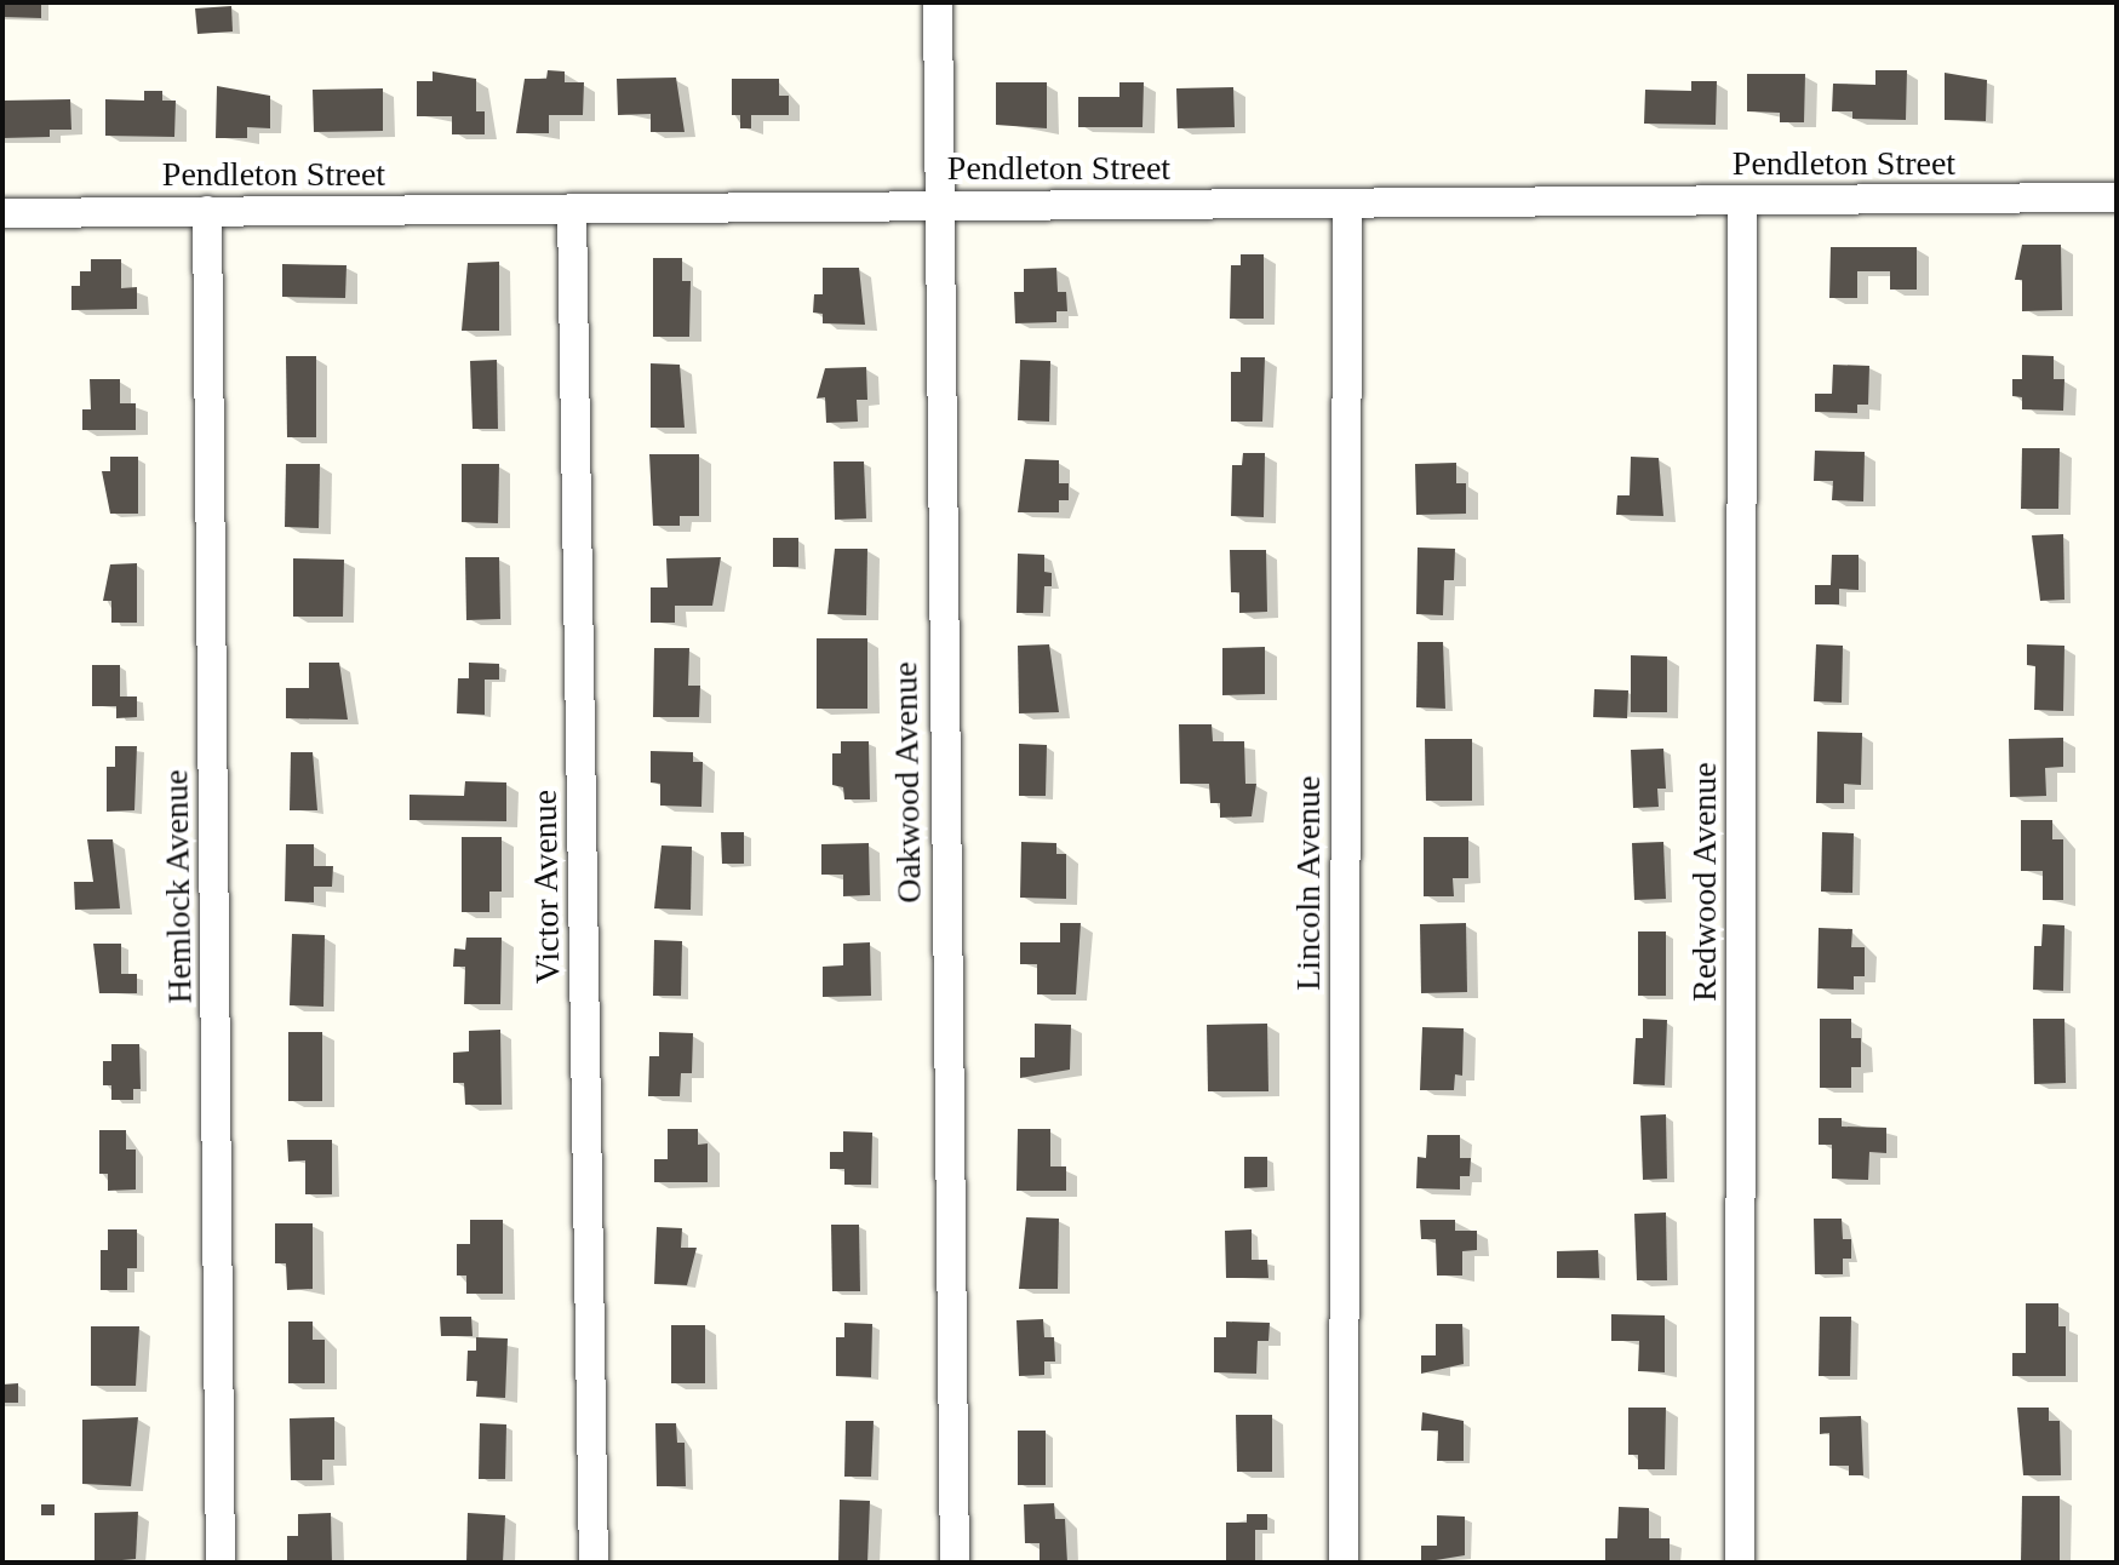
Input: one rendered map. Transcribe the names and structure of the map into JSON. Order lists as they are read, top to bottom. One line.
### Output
{"streets":{"street":["Pendleton Street","Oakwood Avenue","Redwood Avenue","Lincoln Avenue","Hemlock Avenue","Victor Avenue"]},"crossings":[["Pendleton Street","Oakwood Avenue"],["Pendleton Street","Redwood Avenue"],["Pendleton Street","Lincoln Avenue"],["Pendleton Street","Hemlock Avenue"],["Pendleton Street","Victor Avenue"]]}
